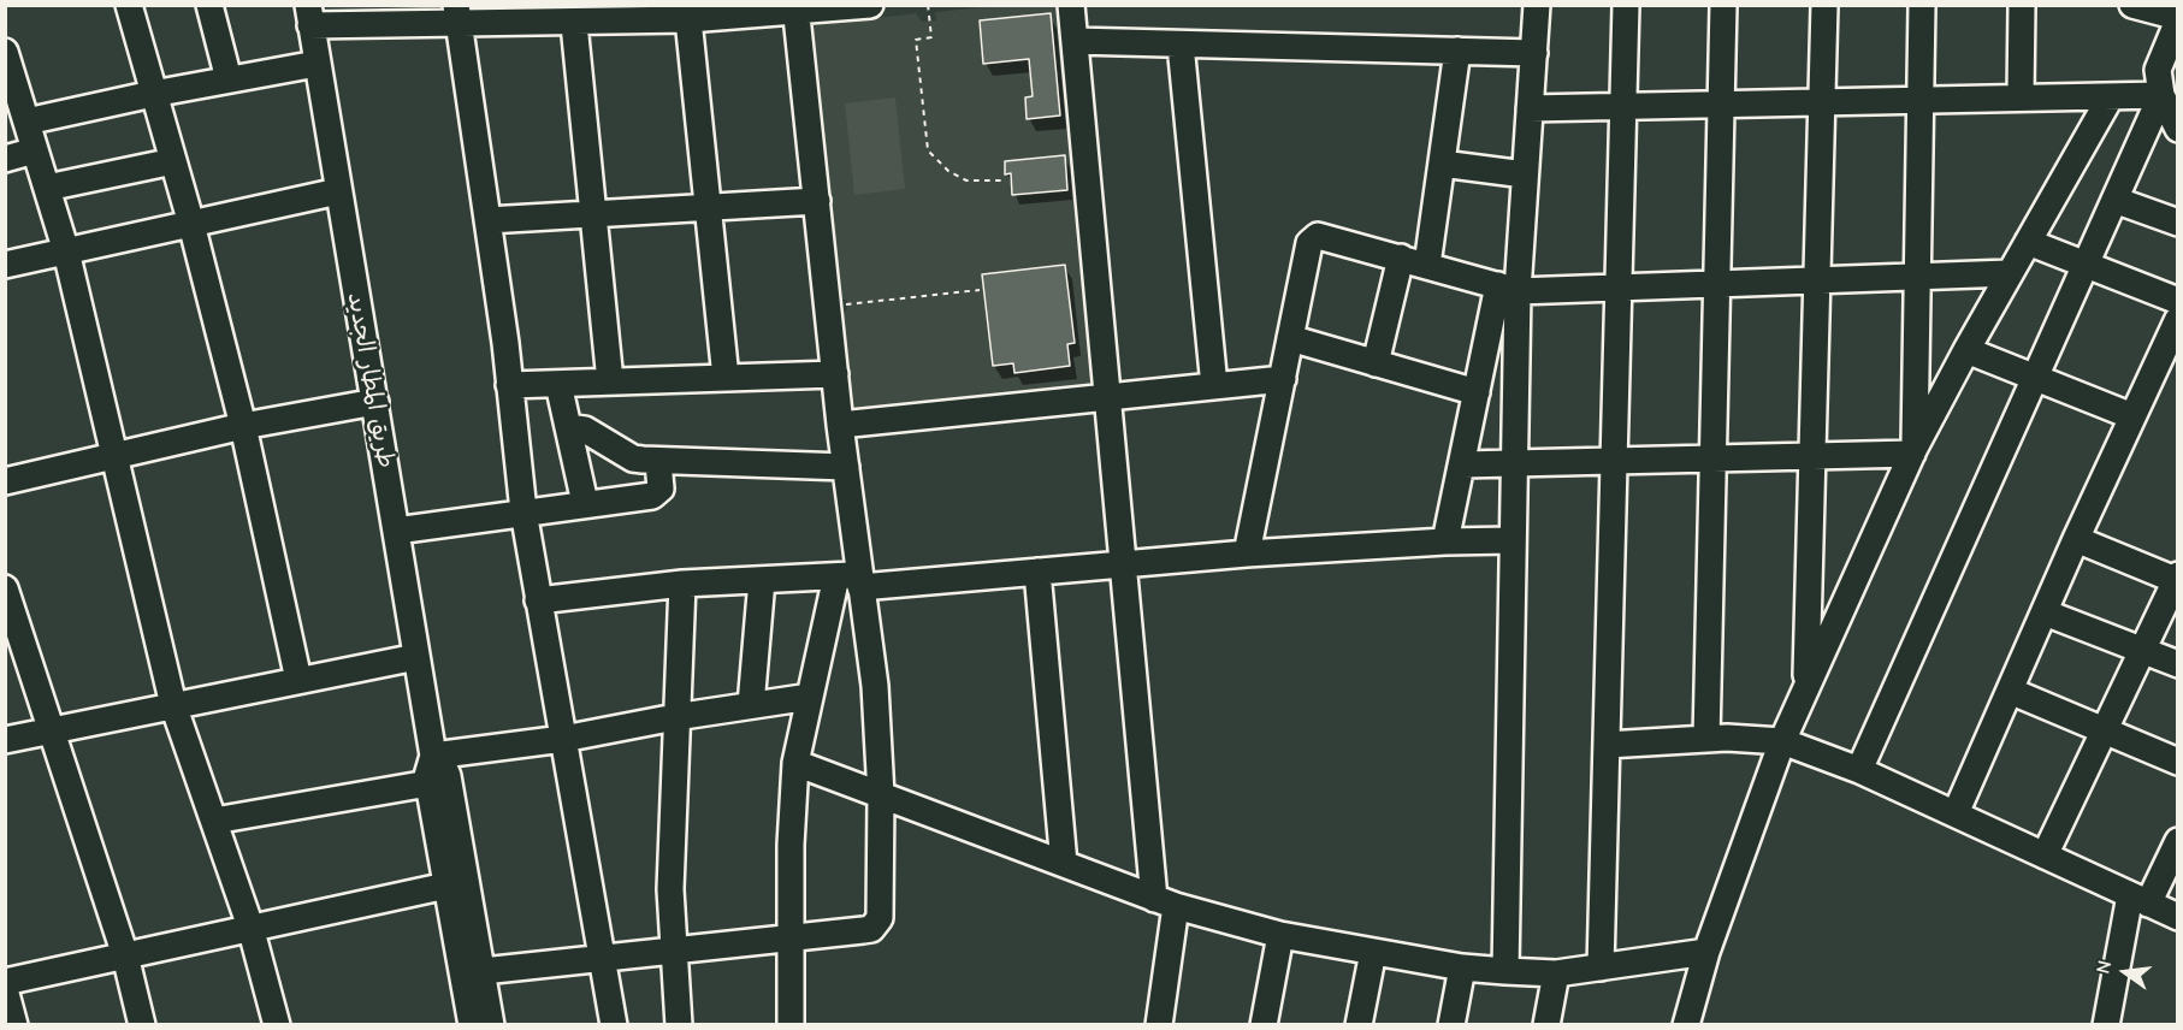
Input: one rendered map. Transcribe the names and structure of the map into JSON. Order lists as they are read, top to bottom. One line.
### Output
{"streets":{"street":["طريق المطار الجديد"]},"north":"left"}
